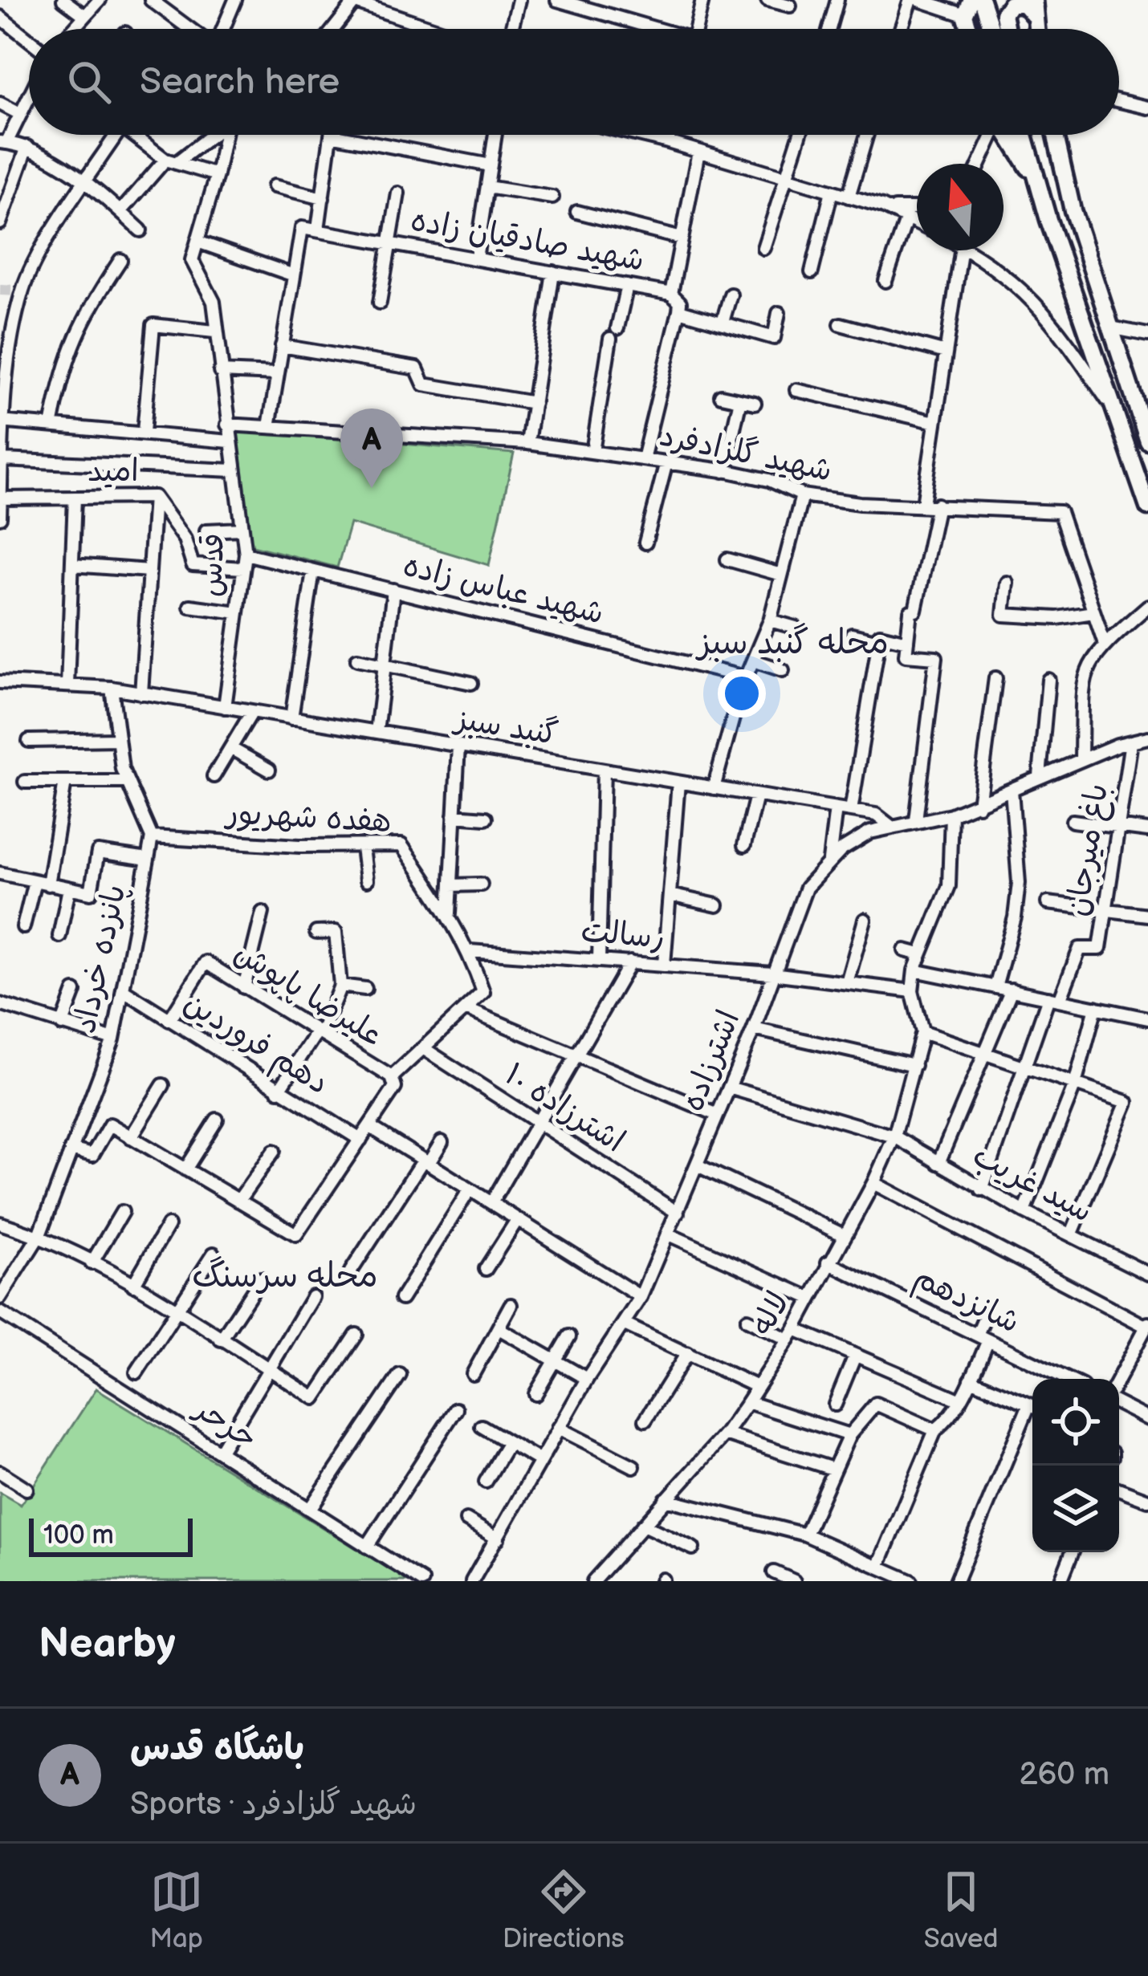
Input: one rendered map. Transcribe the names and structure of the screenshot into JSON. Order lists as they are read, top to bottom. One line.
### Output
{"streets":{"street":["شهید صادقیان زاده","شهید گلزادفرد","امید","قدس","شهید عباس زاده","گنبد سبز","هفده شهریور","باغ میرجان","رسالت","پانزده خرداد","علیرضا پاپوش","دهم فروردین","اشترزاده","اشترزاده ۱۰","سید غریب","شانزدهم","لاله","حرحر"]},"crossings":[["شهید گلزادفرد","قدس"],["امید","قدس"],["قدس","شهید عباس زاده"],["قدس","گنبد سبز"],["گنبد سبز","اشترزاده"],["هفده شهریور","رسالت"],["هفده شهریور","پانزده خرداد"],["باغ میرجان","اشترزاده"],["رسالت","اشترزاده"],["پانزده خرداد","دهم فروردین"],["علیرضا پاپوش","دهم فروردین"],["اشترزاده","اشترزاده ۱۰"],["اشترزاده","سید غریب"],["سید غریب","لاله"],["شانزدهم","لاله"]],"districts":["محله گنبد سبز","محله سرسنگ"],"scale_bar":"100 m","north":"top","page":{"search":"Search here","pins":"A","scale":"100 m","heading":"Nearby","list":[{"mark":"A","name":"باشگاه قدس","note":"Sports · شهید گلزادفرد","value":"260 m"}],"nav":["Map","Directions","Saved"]}}
